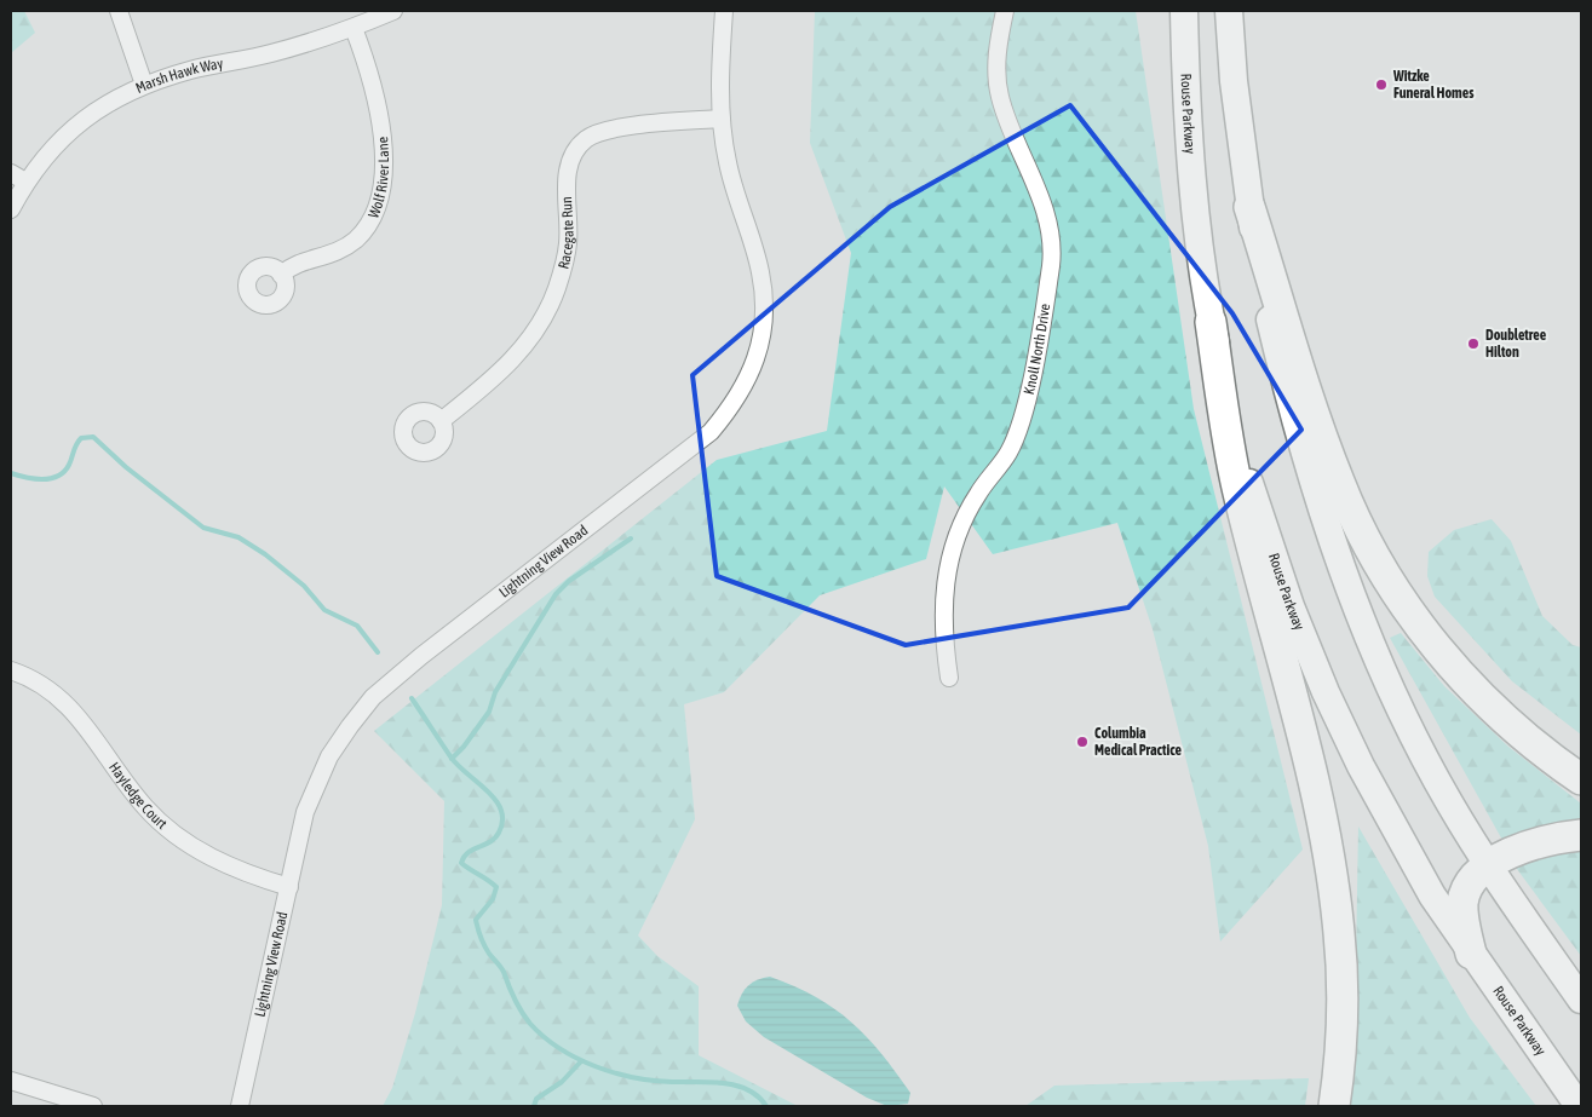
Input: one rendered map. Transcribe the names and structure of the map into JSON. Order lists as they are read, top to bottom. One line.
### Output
{"streets":{"main road":["Rouse Parkway"],"street":["Marsh Hawk Way","Wolf River Lane","Racegate Run","Knoll North Drive","Lightning View Road","Hayledge Court"]},"crossings":[["Marsh Hawk Way","Wolf River Lane"],["Racegate Run","Lightning View Road"],["Lightning View Road","Hayledge Court"]],"places":["Witzke Funeral Homes","Doubletree Hilton","Columbia Medical Practice"]}
